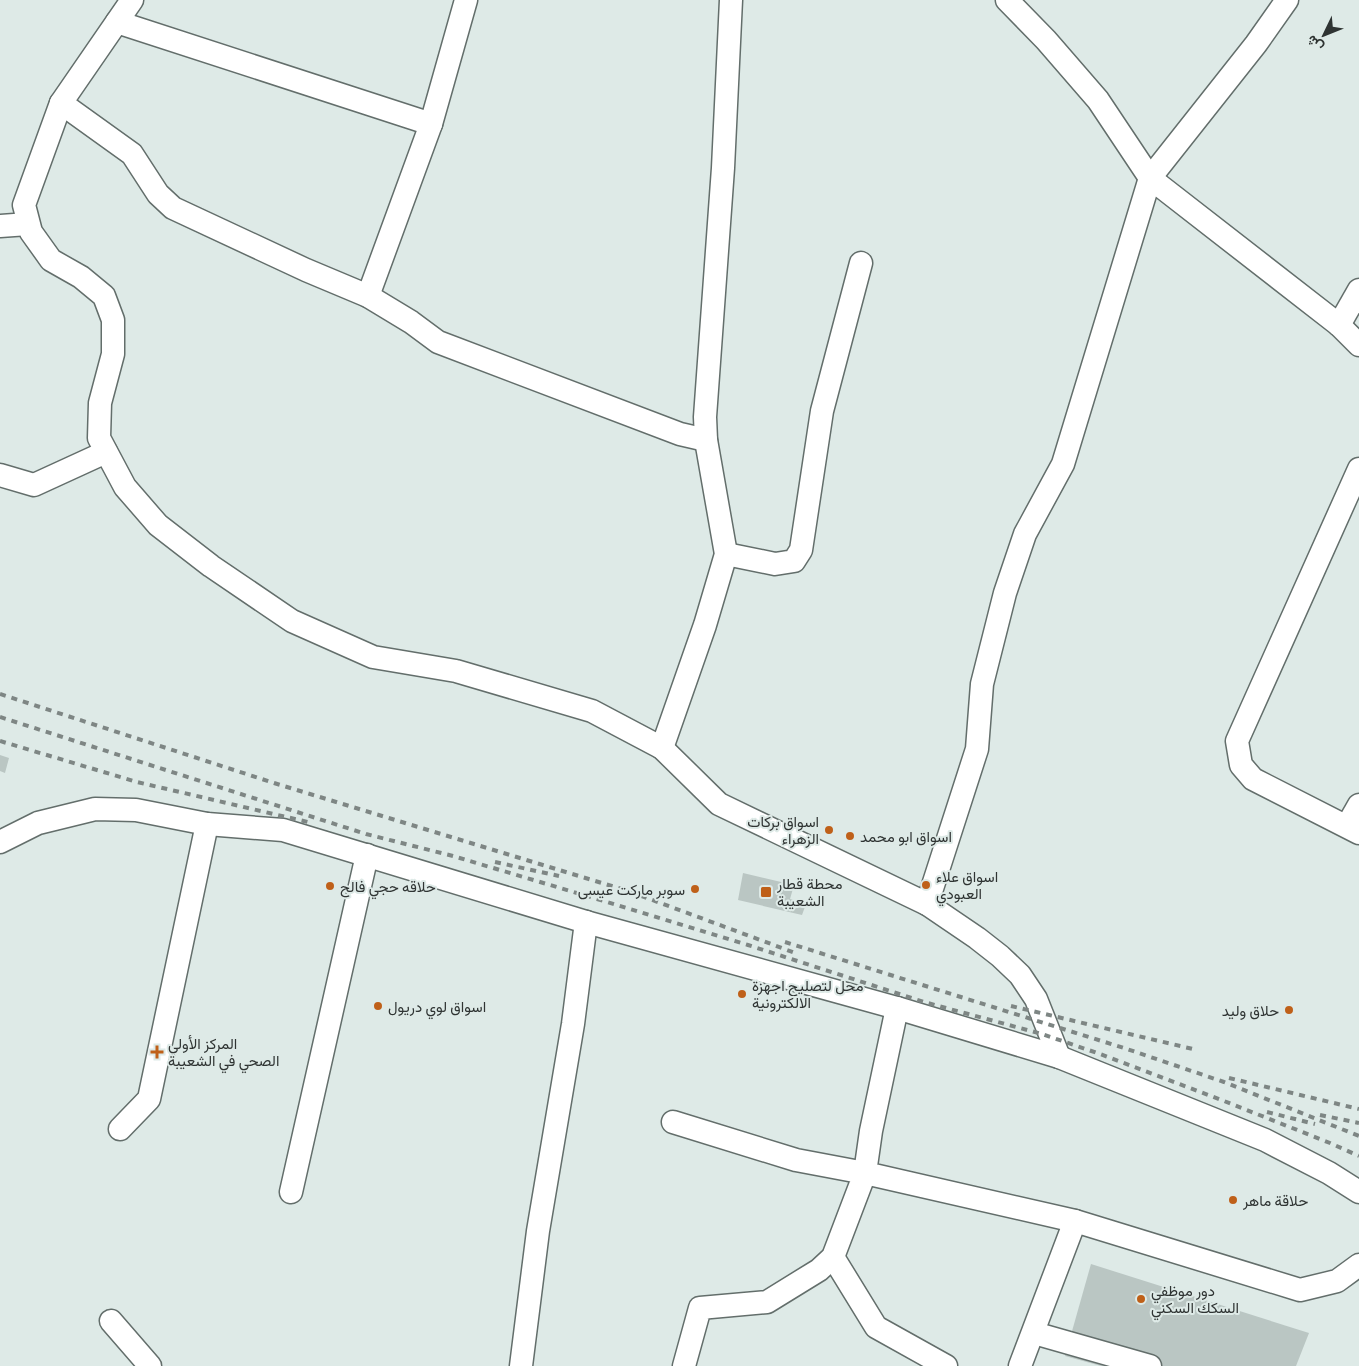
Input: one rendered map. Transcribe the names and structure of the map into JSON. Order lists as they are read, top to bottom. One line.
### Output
{"places":{"other":["اسواق بركات الزهراء","اسواق ابو محمد","اسواق علاء العبودي","حلاقه حجي فالح","سوبر ماركت عيسى","محل لتصليح اجهزة الالكترونية","اسواق لوي دريول","حلاق وليد","حلاقة ماهر","دور موظفي السكك السكني"],"transit":["محطة قطار الشعيبة"],"health":["المركز الأولي الصحي في الشعيبة"]},"north":"bottom left"}
